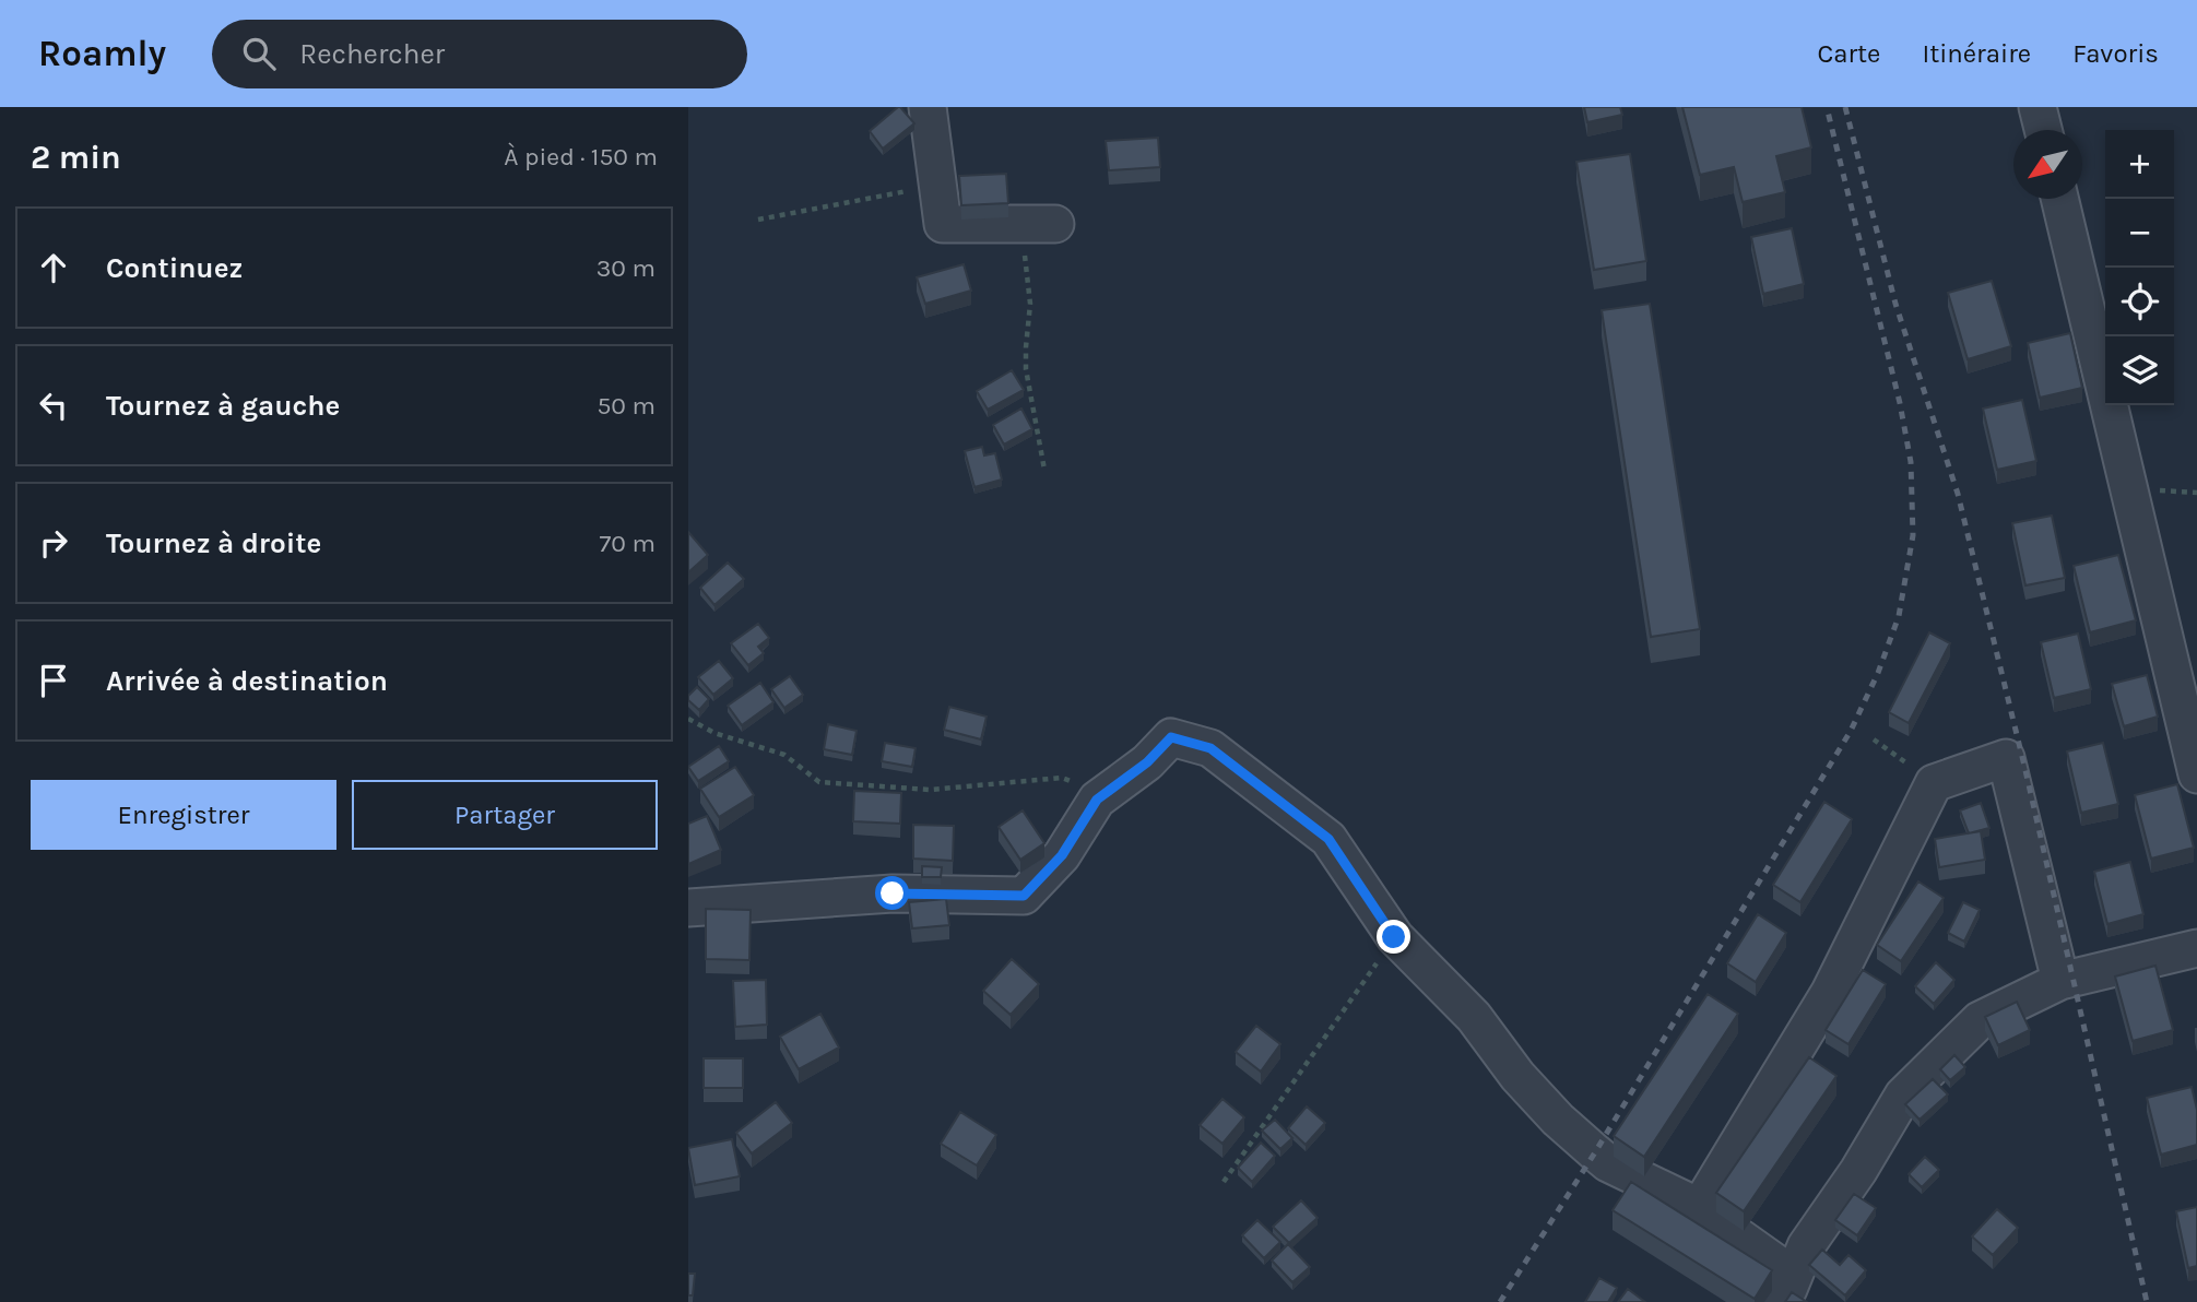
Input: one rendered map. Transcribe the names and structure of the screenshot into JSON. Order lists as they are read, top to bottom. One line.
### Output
{"north":"bottom left","page":{"header":"Roamly","search":"Rechercher","nav":["Carte","Itinéraire","Favoris"],"heading":["2 min","À pied · 150 m"],"map_buttons":["+","−"],"list":[["Continuez","30 m"],["Tournez à gauche","50 m"],["Tournez à droite","70 m"],"Arrivée à destination"],"buttons":["Enregistrer","Partager"]}}
